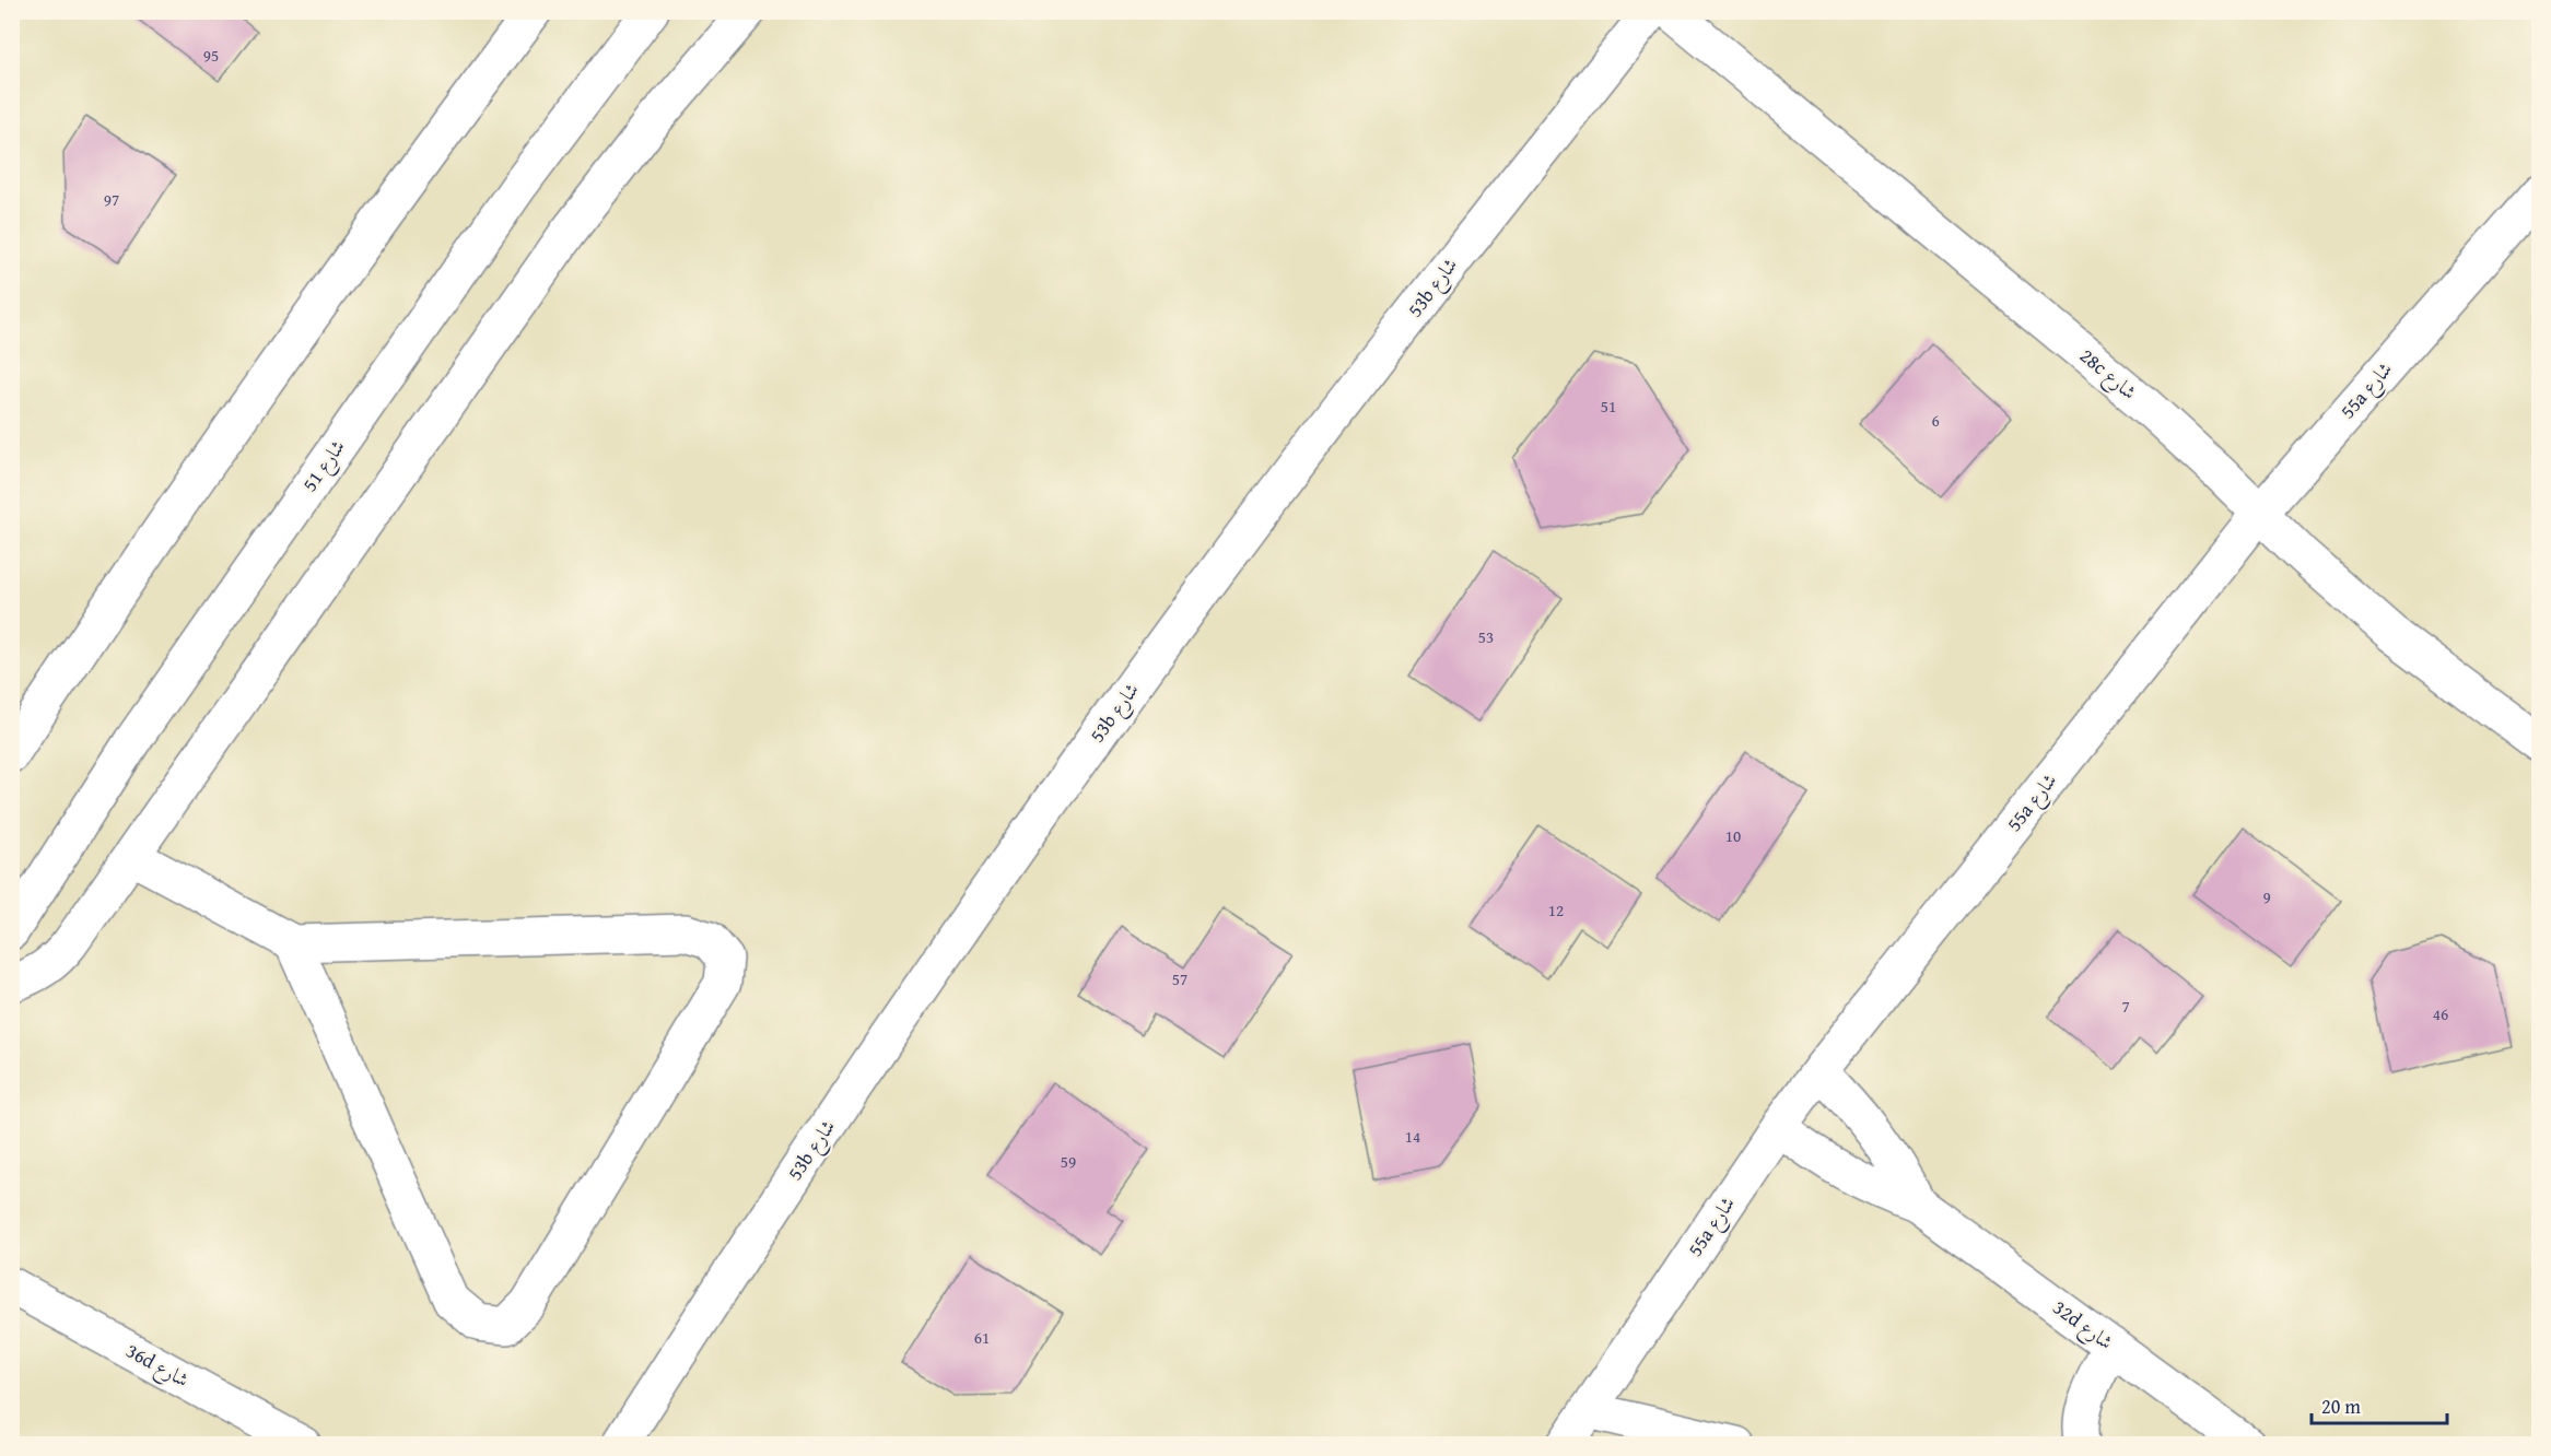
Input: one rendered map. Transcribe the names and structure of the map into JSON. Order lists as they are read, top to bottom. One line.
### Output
{"streets":{"street":["53b شارع","28c شارع","55a شارع","شارع 51","32d شارع","36d شارع"]},"crossings":[["28c شارع","55a شارع"],["55a شارع","32d شارع"]],"house_numbers":["95","97","51","6","53","10","9","12","57","7","46","14","59","61"],"scale_bar":"20 m"}
